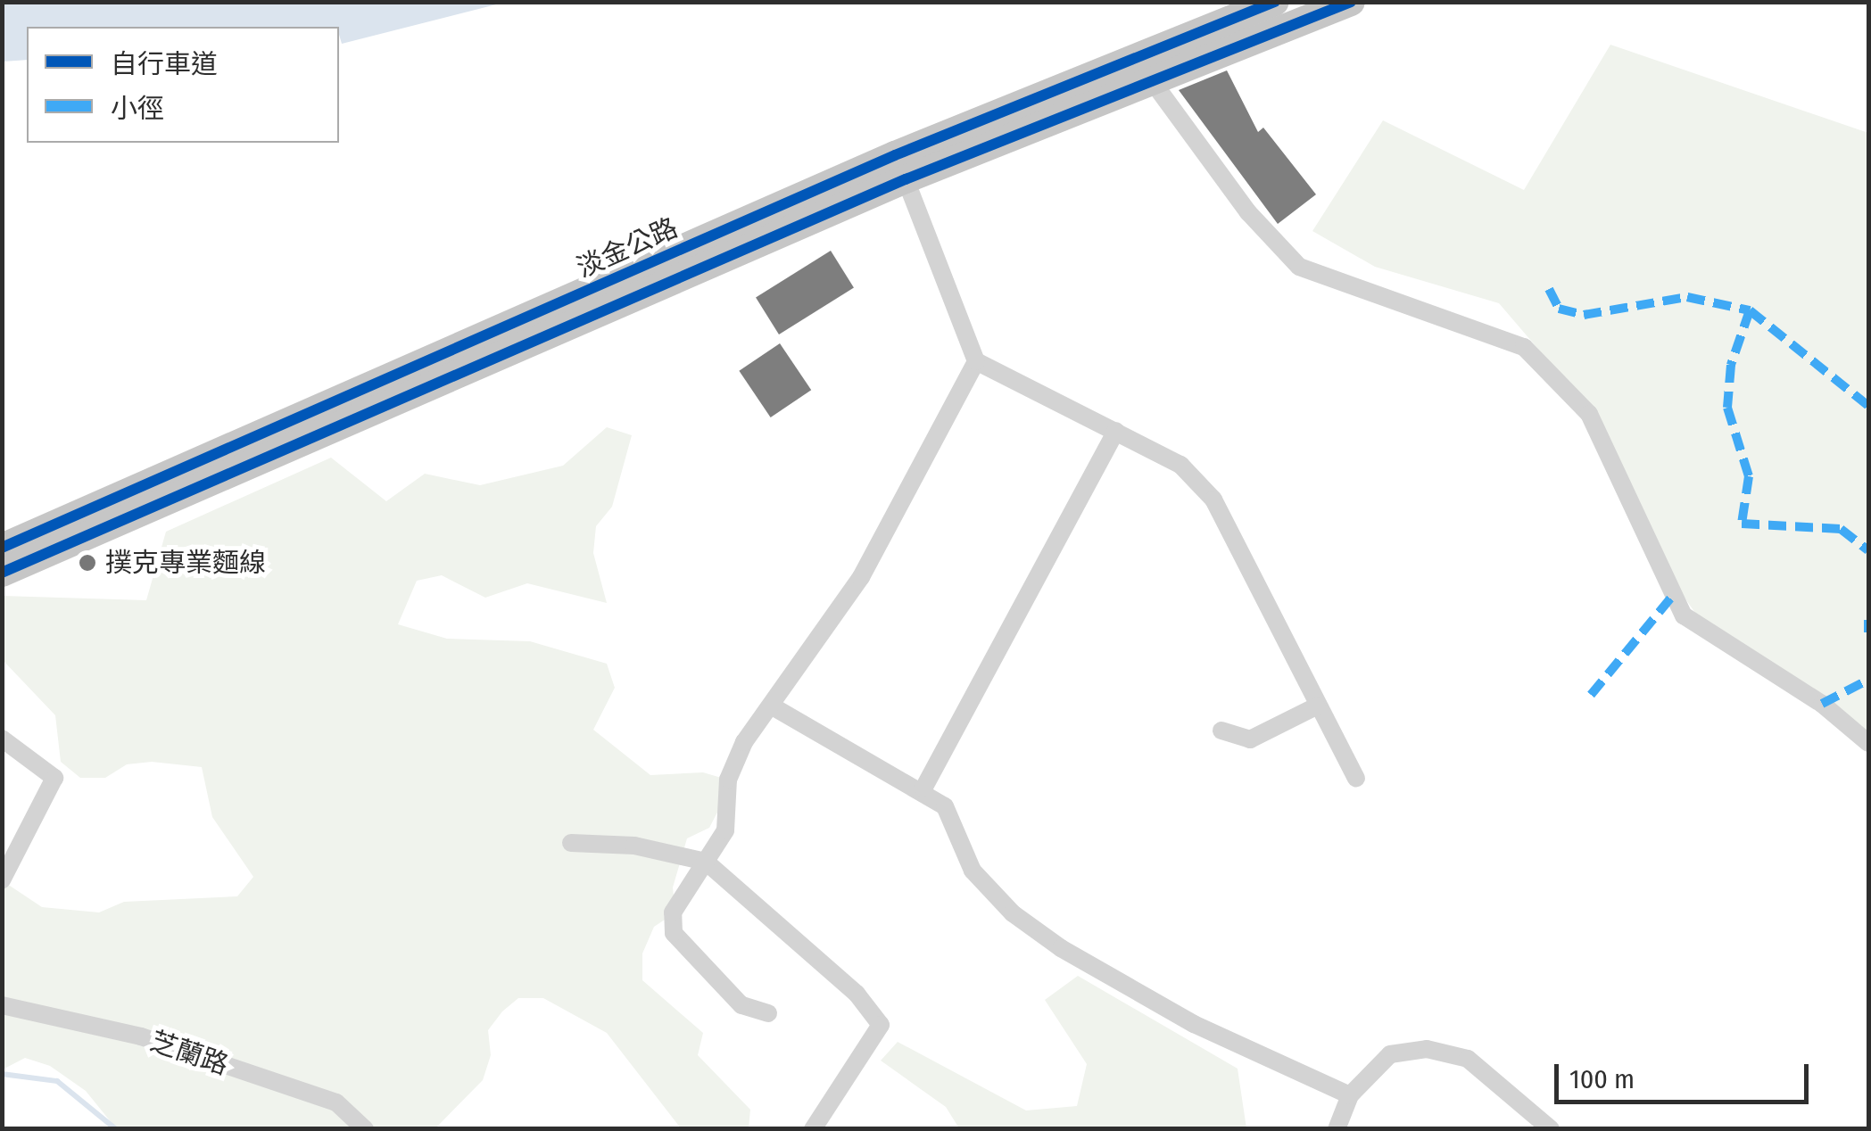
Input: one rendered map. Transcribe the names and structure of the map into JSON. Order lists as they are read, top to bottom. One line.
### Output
{"streets":{"main road":["淡金公路"],"street":["芝蘭路"]},"places":["撲克專業麵線"],"legend":["自行車道","小徑"],"scale_bar":"100 m"}
